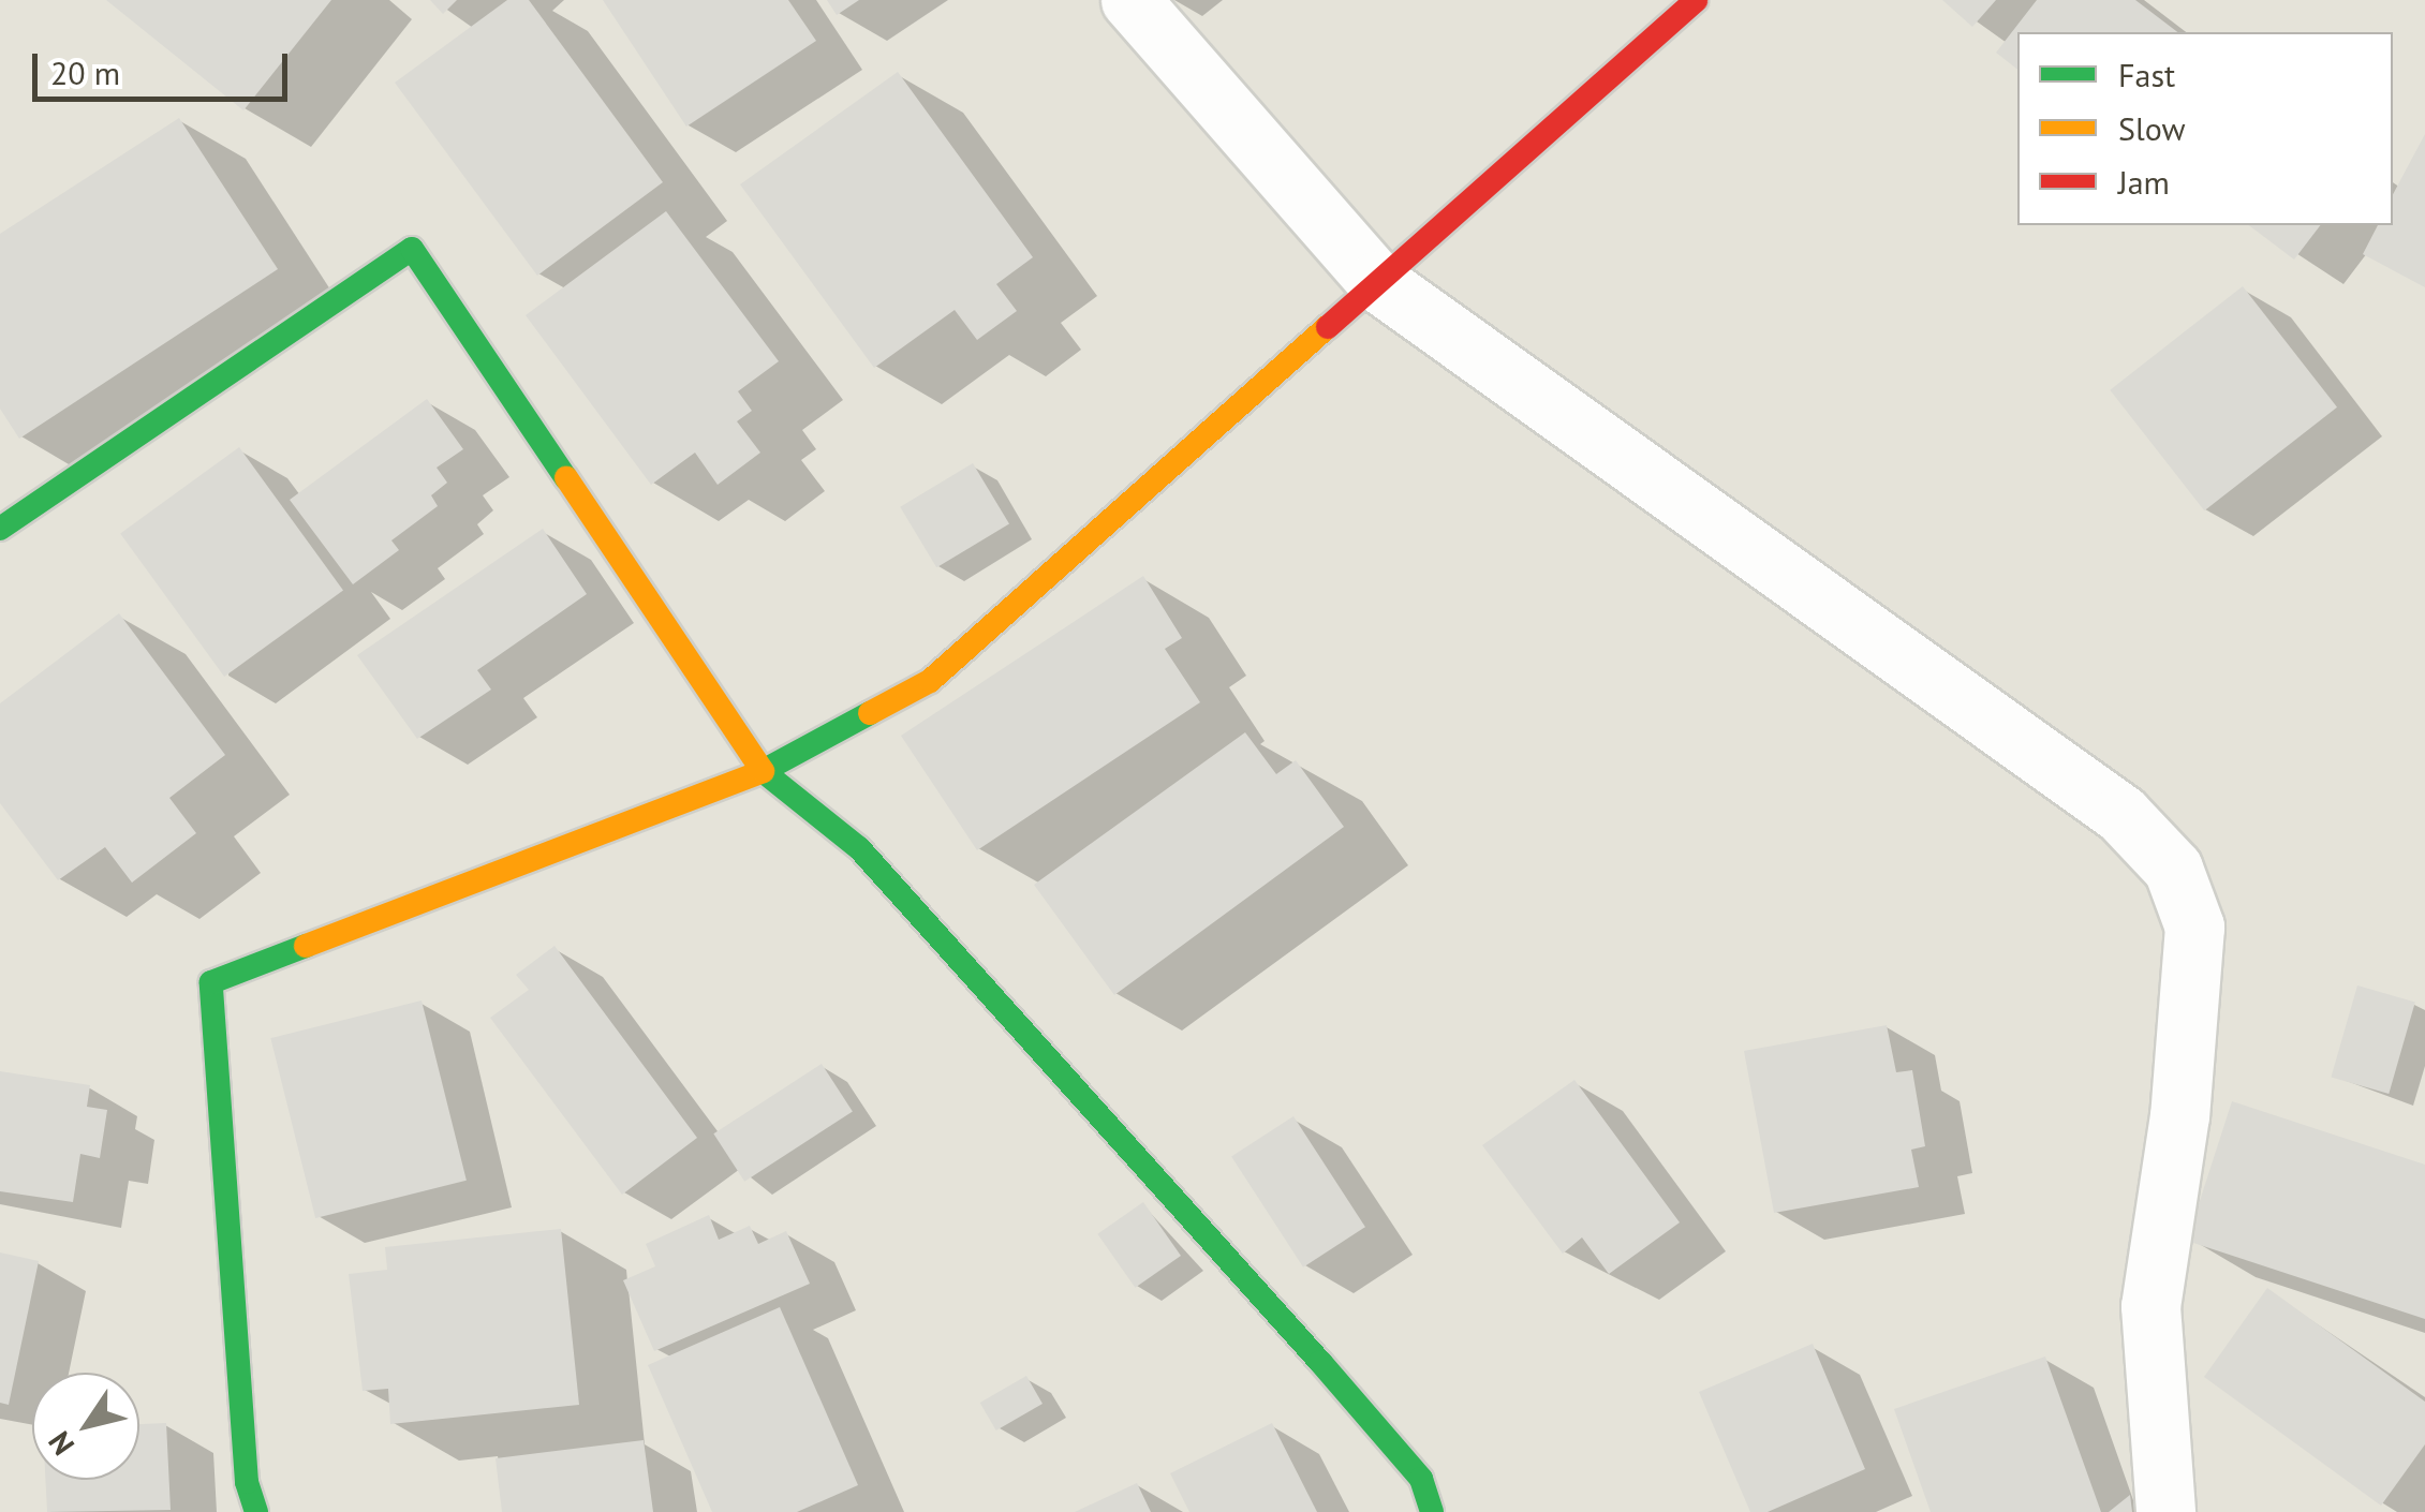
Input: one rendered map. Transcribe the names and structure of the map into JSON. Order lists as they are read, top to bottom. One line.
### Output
{"legend":["Fast","Slow","Jam"],"scale_bar":"20 m","north":"bottom left"}
